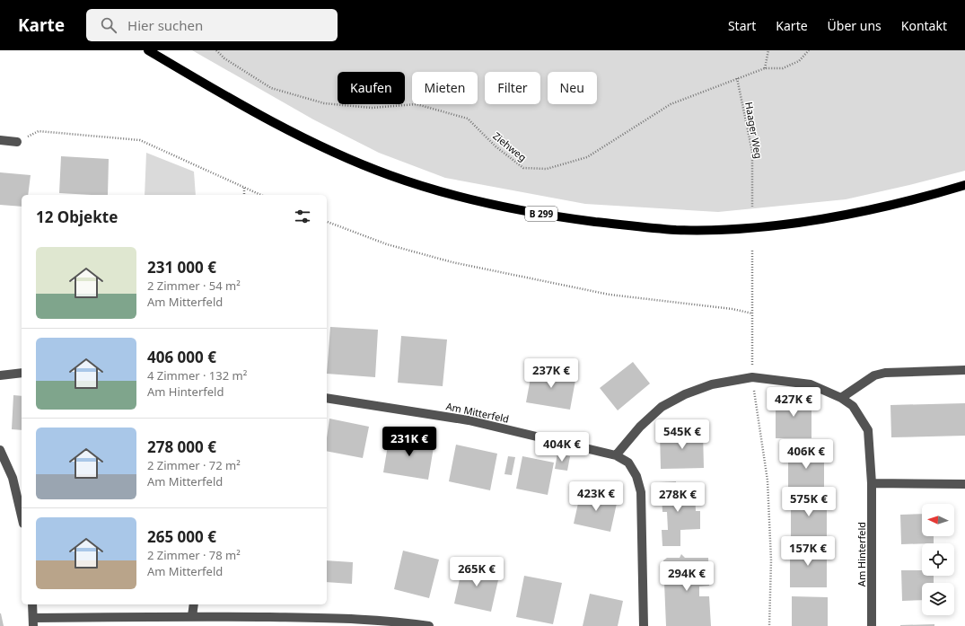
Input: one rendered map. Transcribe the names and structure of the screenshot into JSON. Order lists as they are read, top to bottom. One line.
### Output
{"streets":{"main road":["B 299"],"street":["Am Mitterfeld","Am Hinterfeld"],"path":["Haager Weg","Ziehweg"]},"crossings":[["Haager Weg","Ziehweg"],["Am Mitterfeld","Am Hinterfeld"]],"north":"left","page":{"header":"Karte","search":"Hier suchen","nav":["Start","Karte","Über uns","Kontakt"],"chip":["Kaufen","Mieten","Filter","Neu"],"heading":"12 Objekte","list":[{"name":"231 000 €","note":"2 Zimmer · 54 m² · Am Mitterfeld"},{"name":"406 000 €","note":"4 Zimmer · 132 m² · Am Hinterfeld"},{"name":"278 000 €","note":"2 Zimmer · 72 m² · Am Mitterfeld"},{"name":"265 000 €","note":"2 Zimmer · 78 m² · Am Mitterfeld"}],"price":["237K €","427K €","545K €","231K €","404K €","406K €","423K €","278K €","575K €","157K €","265K €","294K €"]}}
